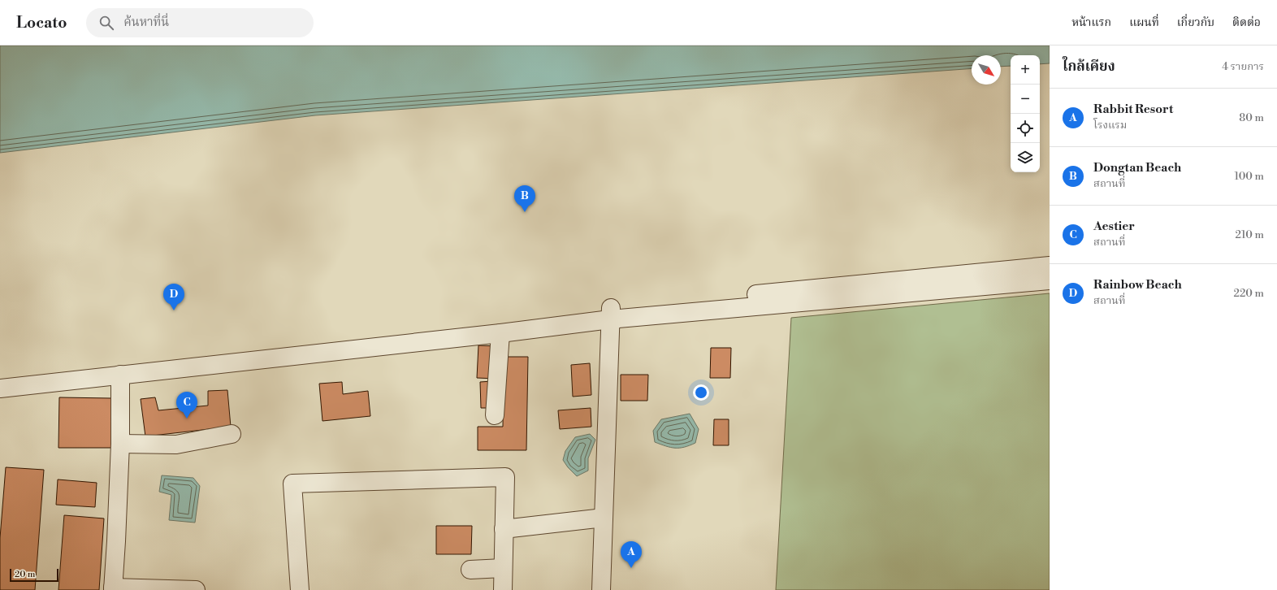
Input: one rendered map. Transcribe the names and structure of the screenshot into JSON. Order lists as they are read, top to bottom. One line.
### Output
{"scale_bar":"20 m","north":"bottom right","page":{"header":"Locato","search":"ค้นหาที่นี่","nav":["หน้าแรก","แผนที่","เกี่ยวกับ","ติดต่อ"],"heading":["ใกล้เคียง","4 รายการ"],"map_buttons":["+","−"],"list":[{"mark":"A","name":"Rabbit Resort","note":"โรงแรม","value":"80 m"},{"mark":"B","name":"Dongtan Beach","note":"สถานที่","value":"100 m"},{"mark":"C","name":"Aestier","note":"สถานที่","value":"210 m"},{"mark":"D","name":"Rainbow Beach","note":"สถานที่","value":"220 m"}],"pins":["B","D","C","A"],"scale":"20 m"}}
